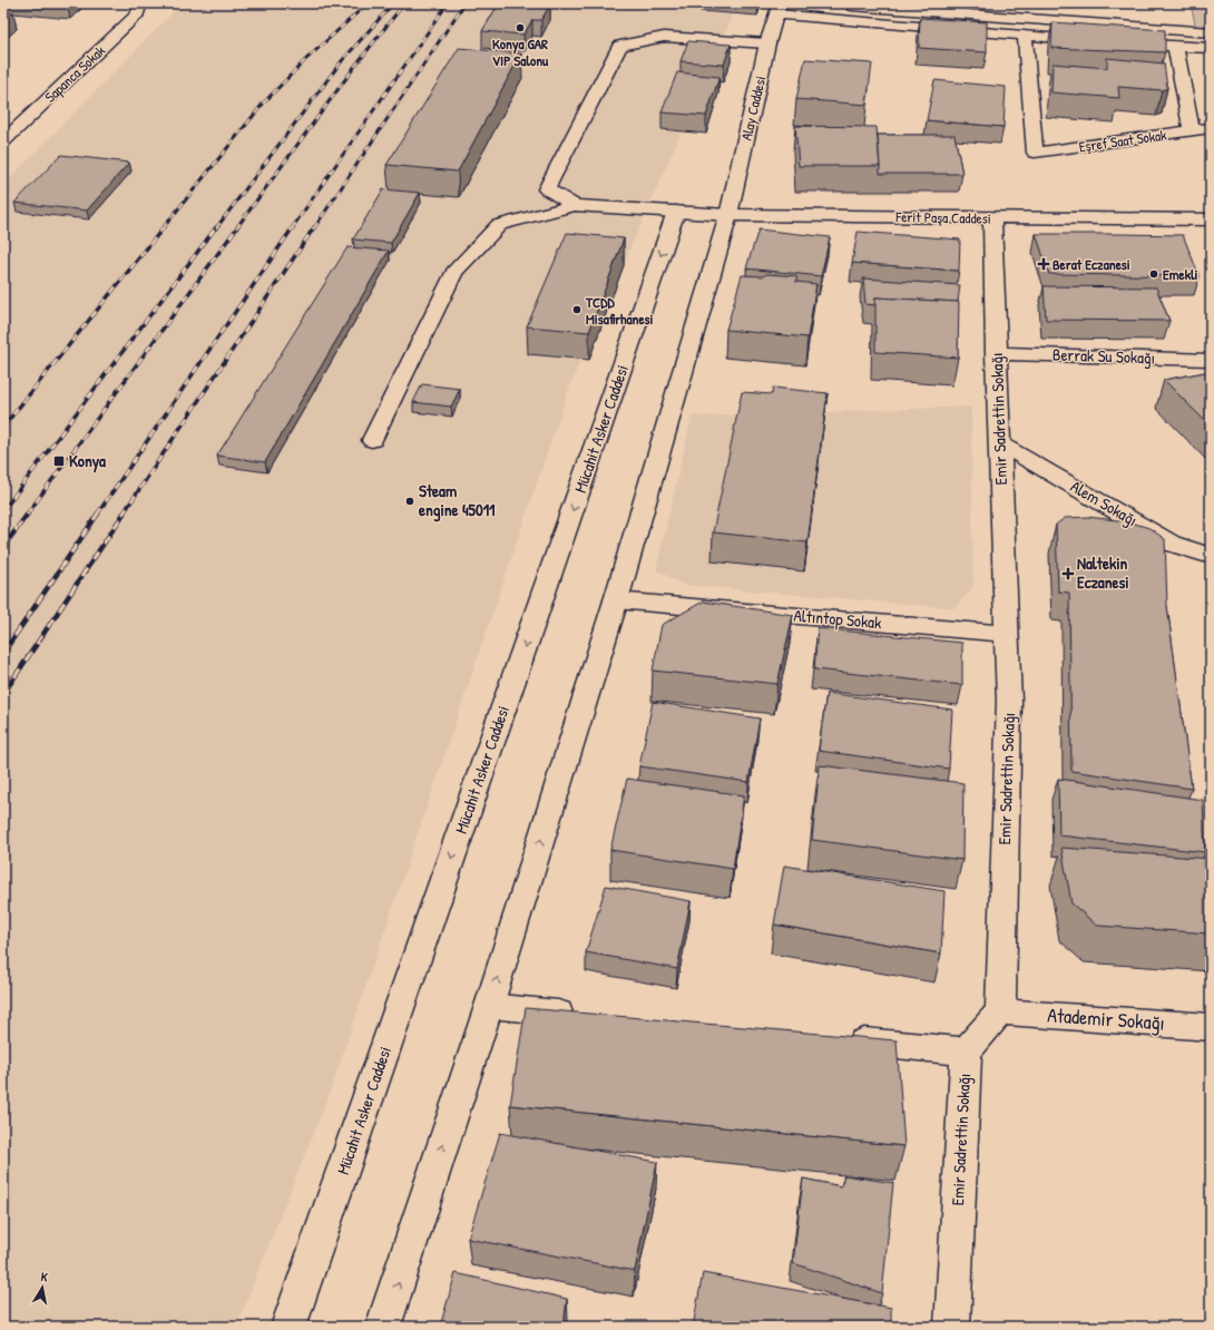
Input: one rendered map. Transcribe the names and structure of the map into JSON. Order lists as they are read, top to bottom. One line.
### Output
{"streets":{"street":["Sapanca Sokak","Alay Caddesi","Eşref Saat Sokak","Ferit Paşa Caddesi","Berrak Su Sokağı","Emir Sadrettin Sokağı","Mücahit Asker Caddesi","Alem Sokağı","Altıntop Sokak","Atademir Sokağı"]},"crossings":[["Alay Caddesi","Ferit Paşa Caddesi"],["Ferit Paşa Caddesi","Emir Sadrettin Sokağı"],["Ferit Paşa Caddesi","Mücahit Asker Caddesi"],["Berrak Su Sokağı","Emir Sadrettin Sokağı"],["Emir Sadrettin Sokağı","Alem Sokağı"],["Emir Sadrettin Sokağı","Altıntop Sokak"],["Emir Sadrettin Sokağı","Atademir Sokağı"]],"places":{"other":["Konya GAR VIP Salonu","Emekli","TCDD Misafirhanesi","Steam engine 45011"],"health":["Berat Eczanesi","Naltekin Eczanesi"],"transit":["Konya"]},"north":"top"}
